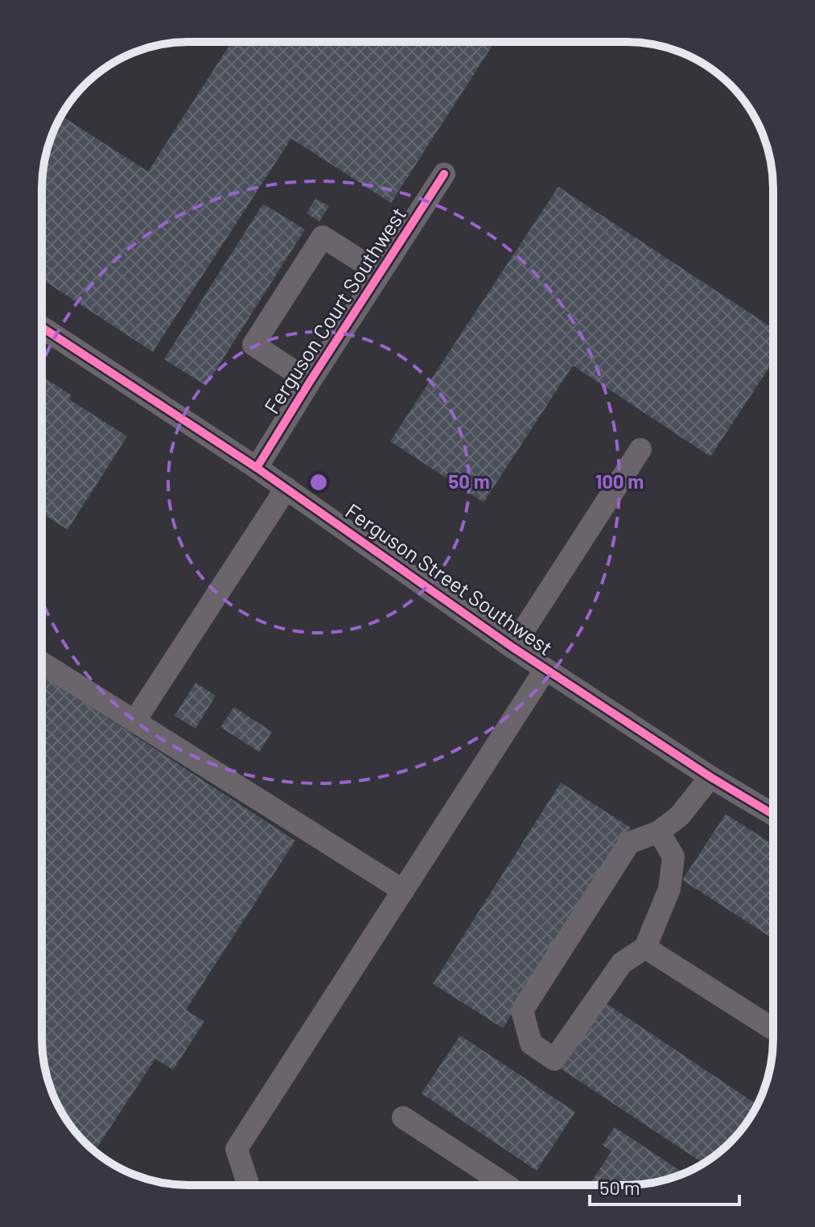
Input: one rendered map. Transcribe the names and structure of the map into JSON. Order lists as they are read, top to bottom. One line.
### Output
{"streets":{"street":["Ferguson Court Southwest","Ferguson Street Southwest"]},"crossings":[["Ferguson Court Southwest","Ferguson Street Southwest"]],"scale_bar":"50 m","rings":["50 m","100 m"]}
